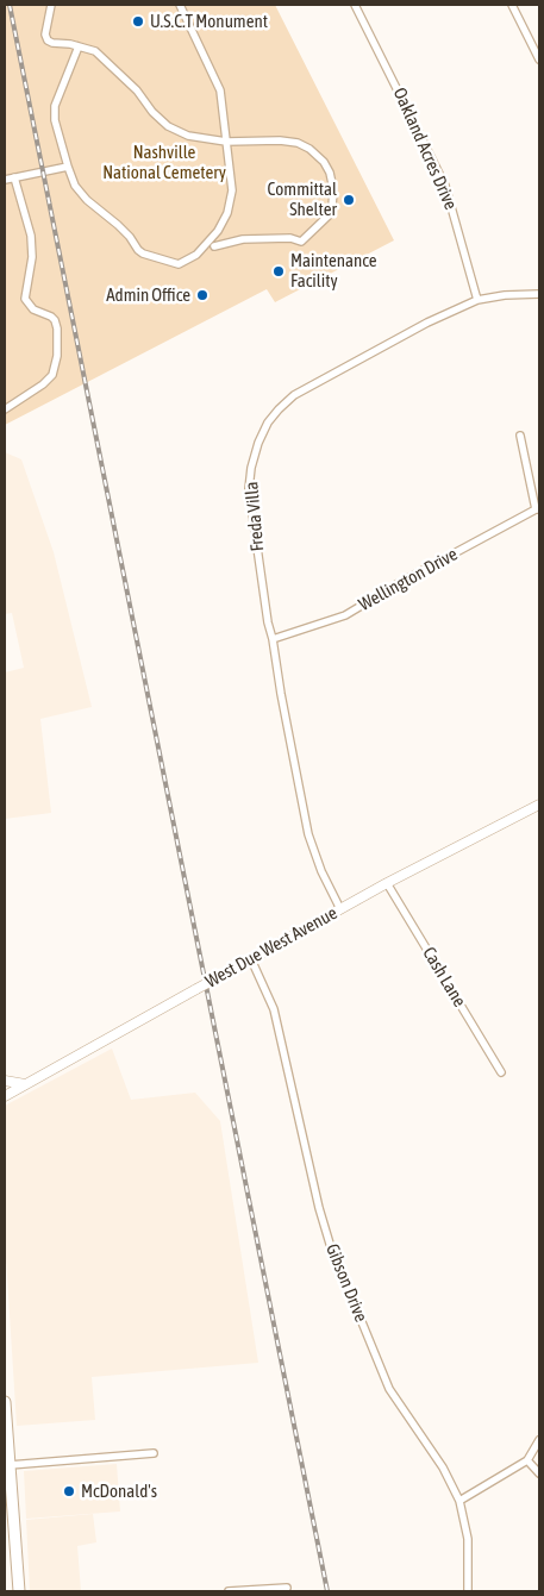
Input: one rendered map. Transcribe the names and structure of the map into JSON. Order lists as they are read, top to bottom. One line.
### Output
{"streets":{"main road":["West Due West Avenue"],"street":["Oakland Acres Drive","Freda Villa","Wellington Drive","Cash Lane","Gibson Drive"]},"crossings":[["Oakland Acres Drive","Freda Villa"],["Freda Villa","Wellington Drive"],["Freda Villa","West Due West Avenue"],["West Due West Avenue","Cash Lane"],["West Due West Avenue","Gibson Drive"]],"parks":["Nashville National Cemetery"],"places":["U.S.C.T Monument","Committal Shelter","Maintenance Facility","Admin Office","McDonald's"]}
